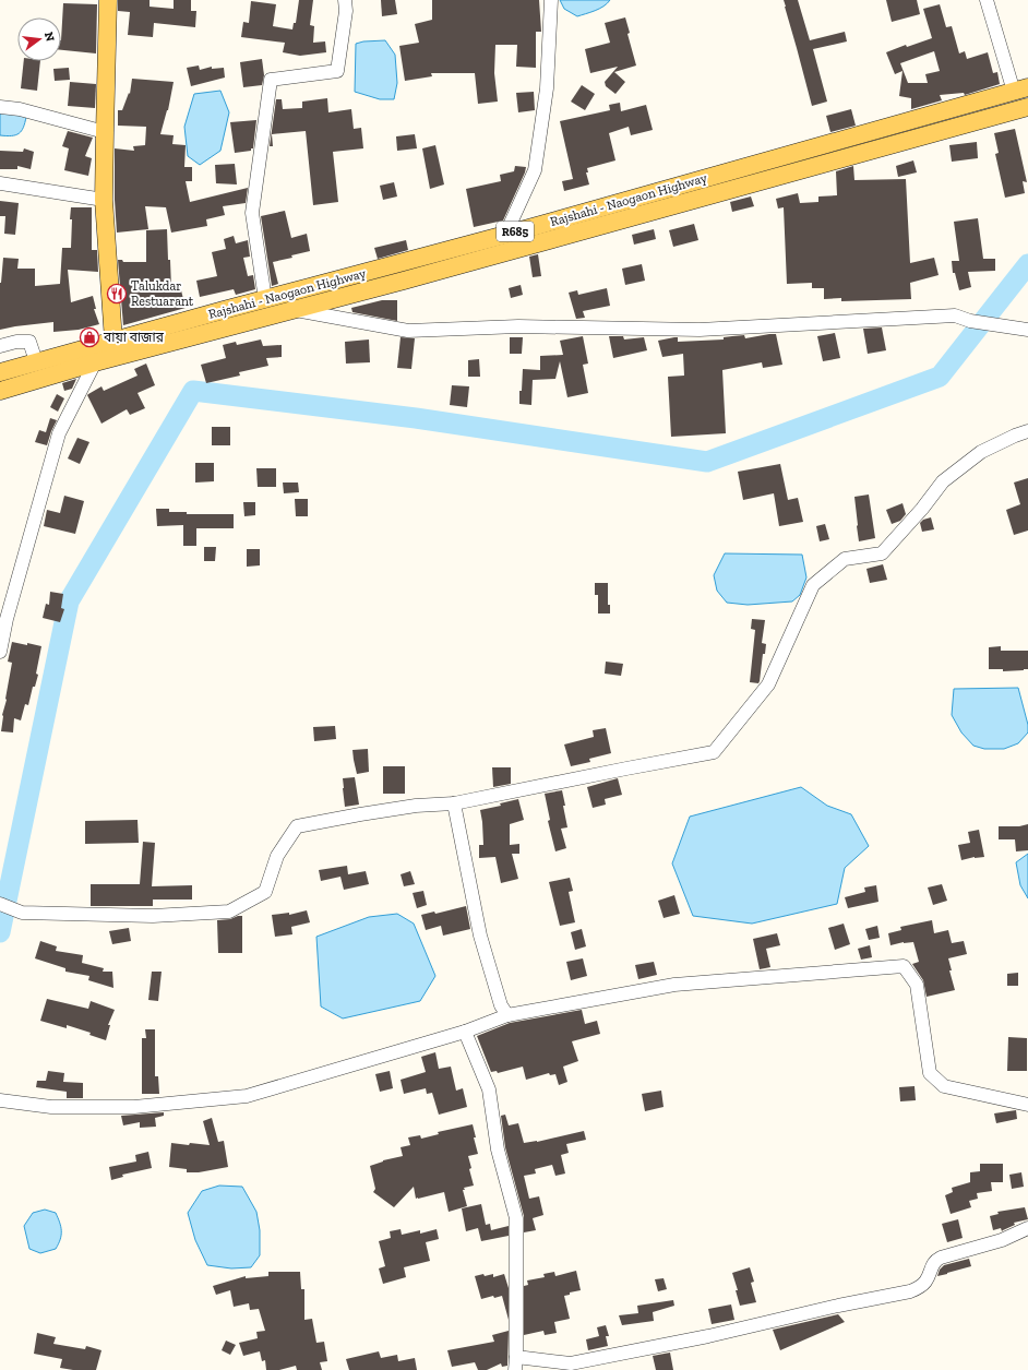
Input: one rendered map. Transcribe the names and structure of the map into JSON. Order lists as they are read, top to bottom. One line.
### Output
{"streets":{"main road":["Rajshahi - Naogaon Highway","R685"]},"places":{"restaurant":["Talukdar Restuarant"],"shop":["বায়া বাজার"]},"north":"right"}
